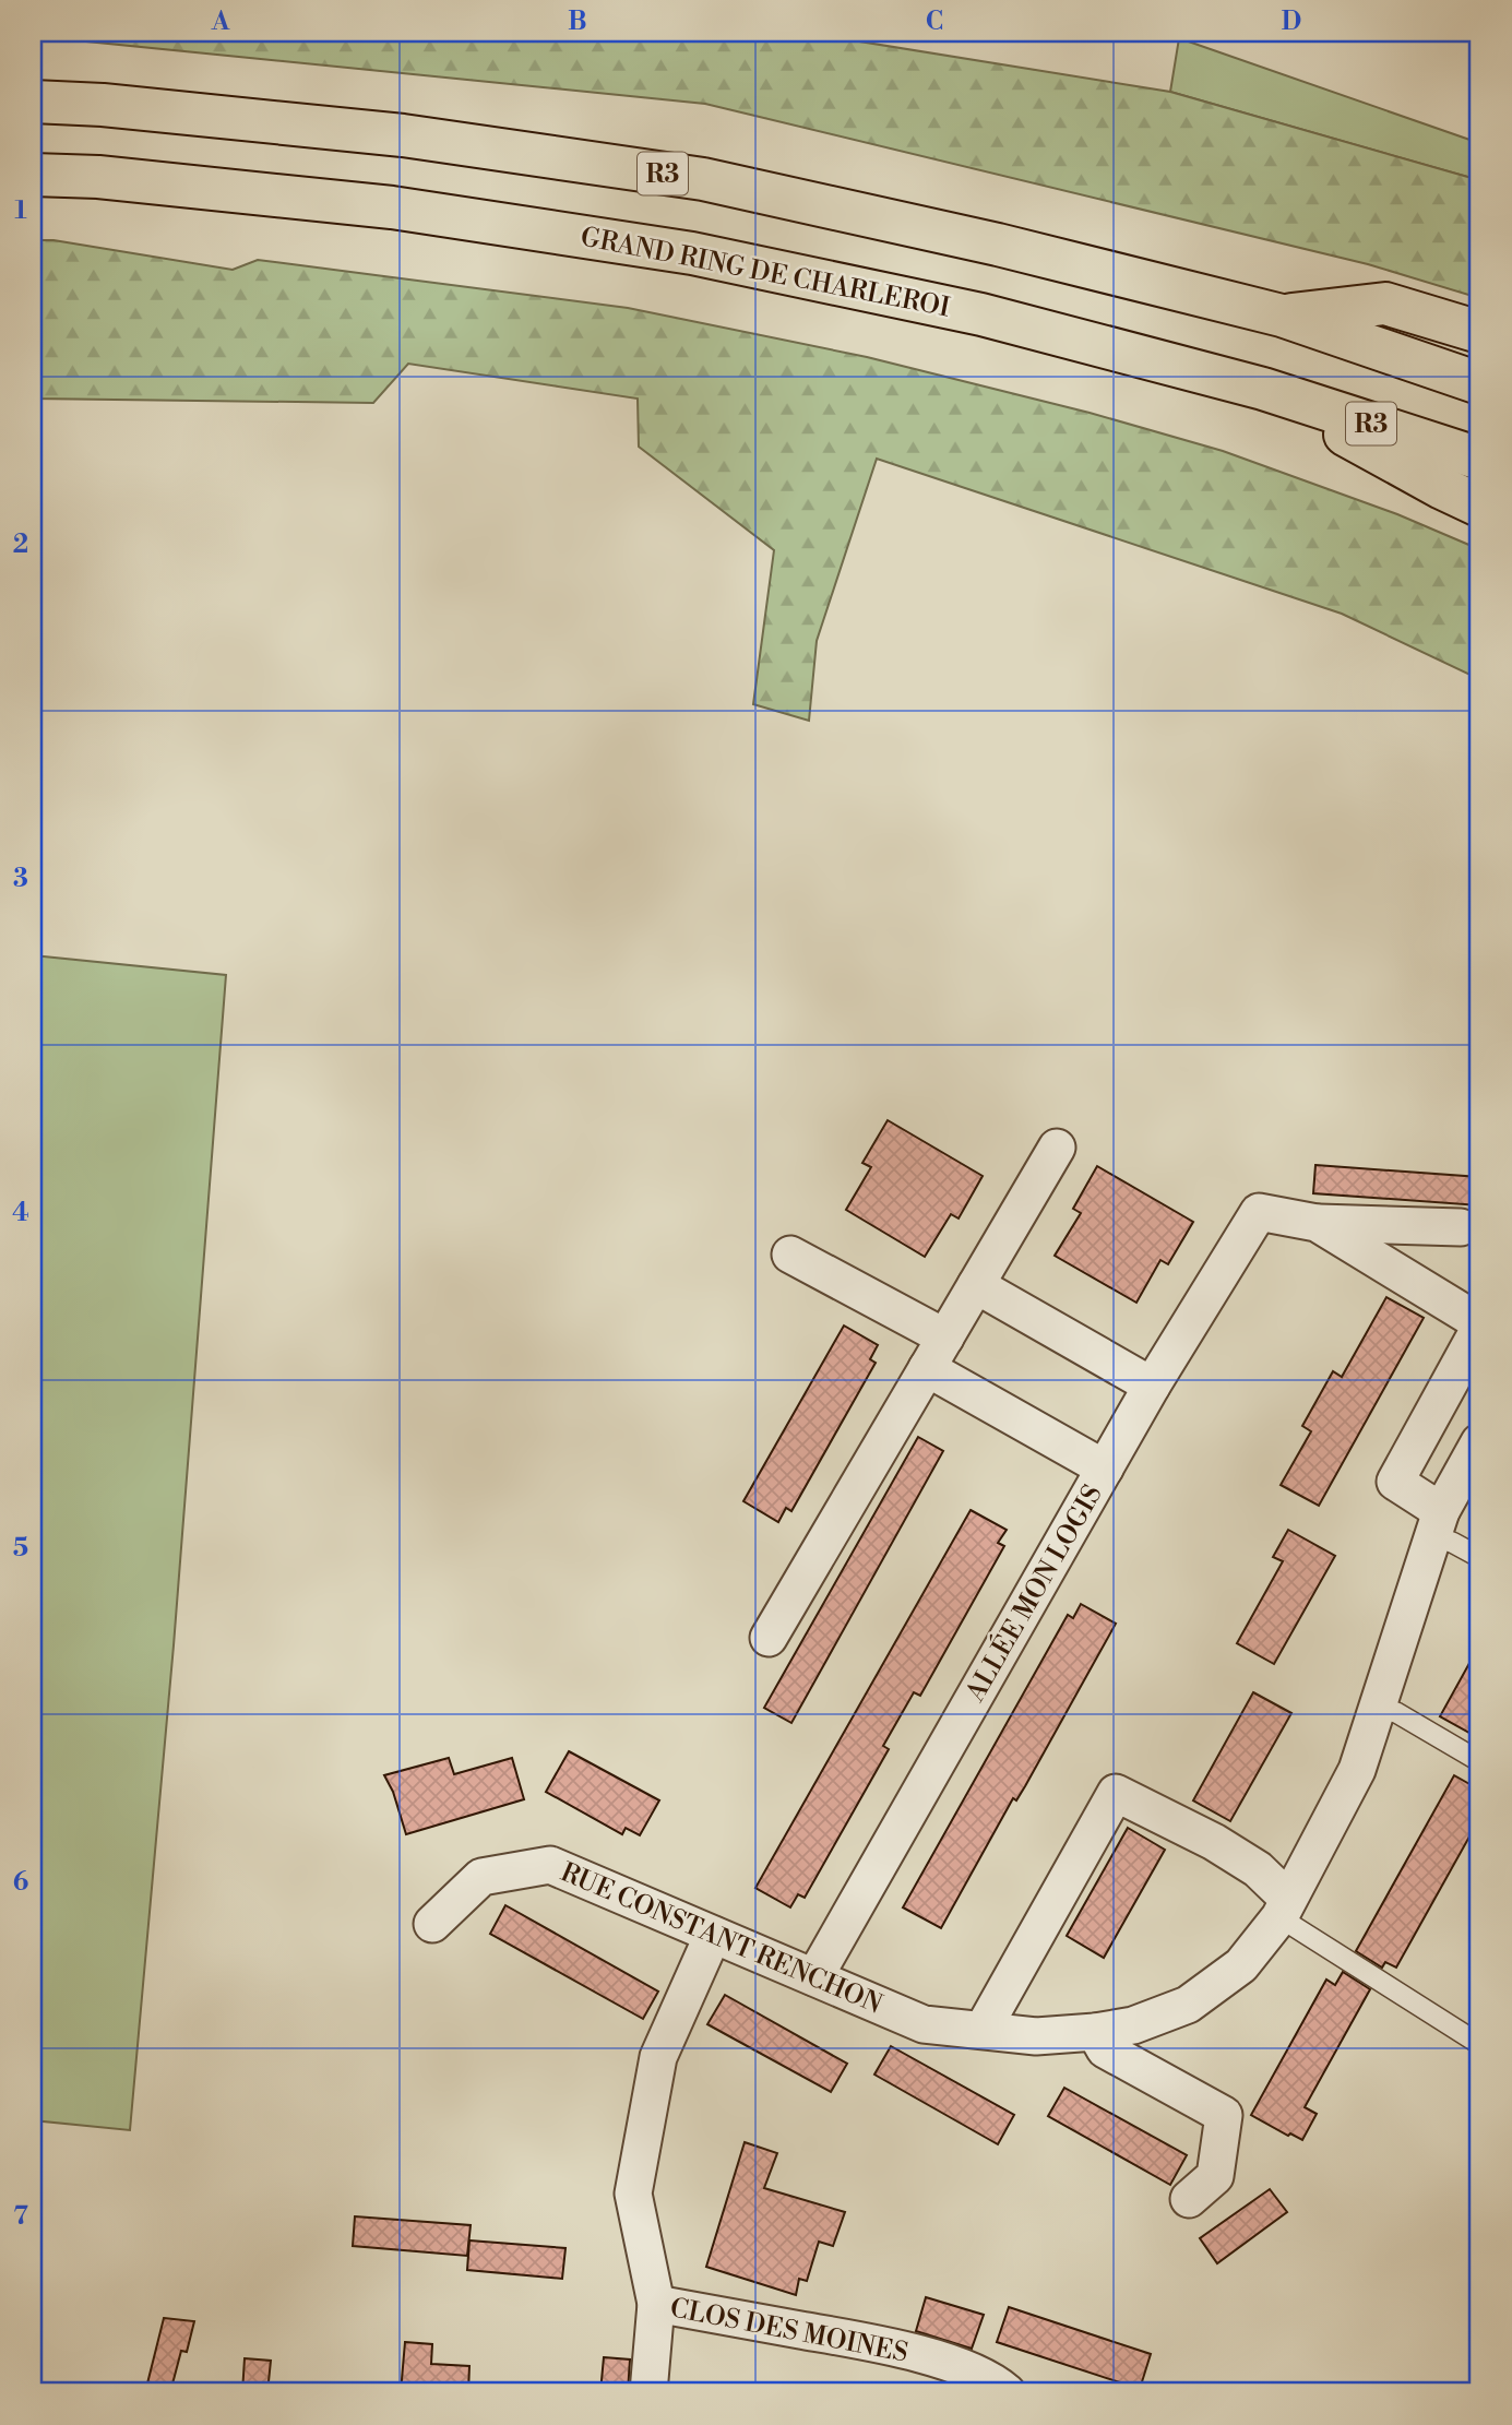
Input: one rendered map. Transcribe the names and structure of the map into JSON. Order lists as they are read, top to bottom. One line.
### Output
{"streets":{"highway":["R3","GRAND RING DE CHARLEROI"],"street":["ALLÉE MON LOGIS","RUE CONSTANT RENCHON","CLOS DES MOINES"]},"crossings":[["ALLÉE MON LOGIS","RUE CONSTANT RENCHON"]],"grid":{"columns":["A","B","C","D"],"rows":["1","2","3","4","5","6","7"]}}
